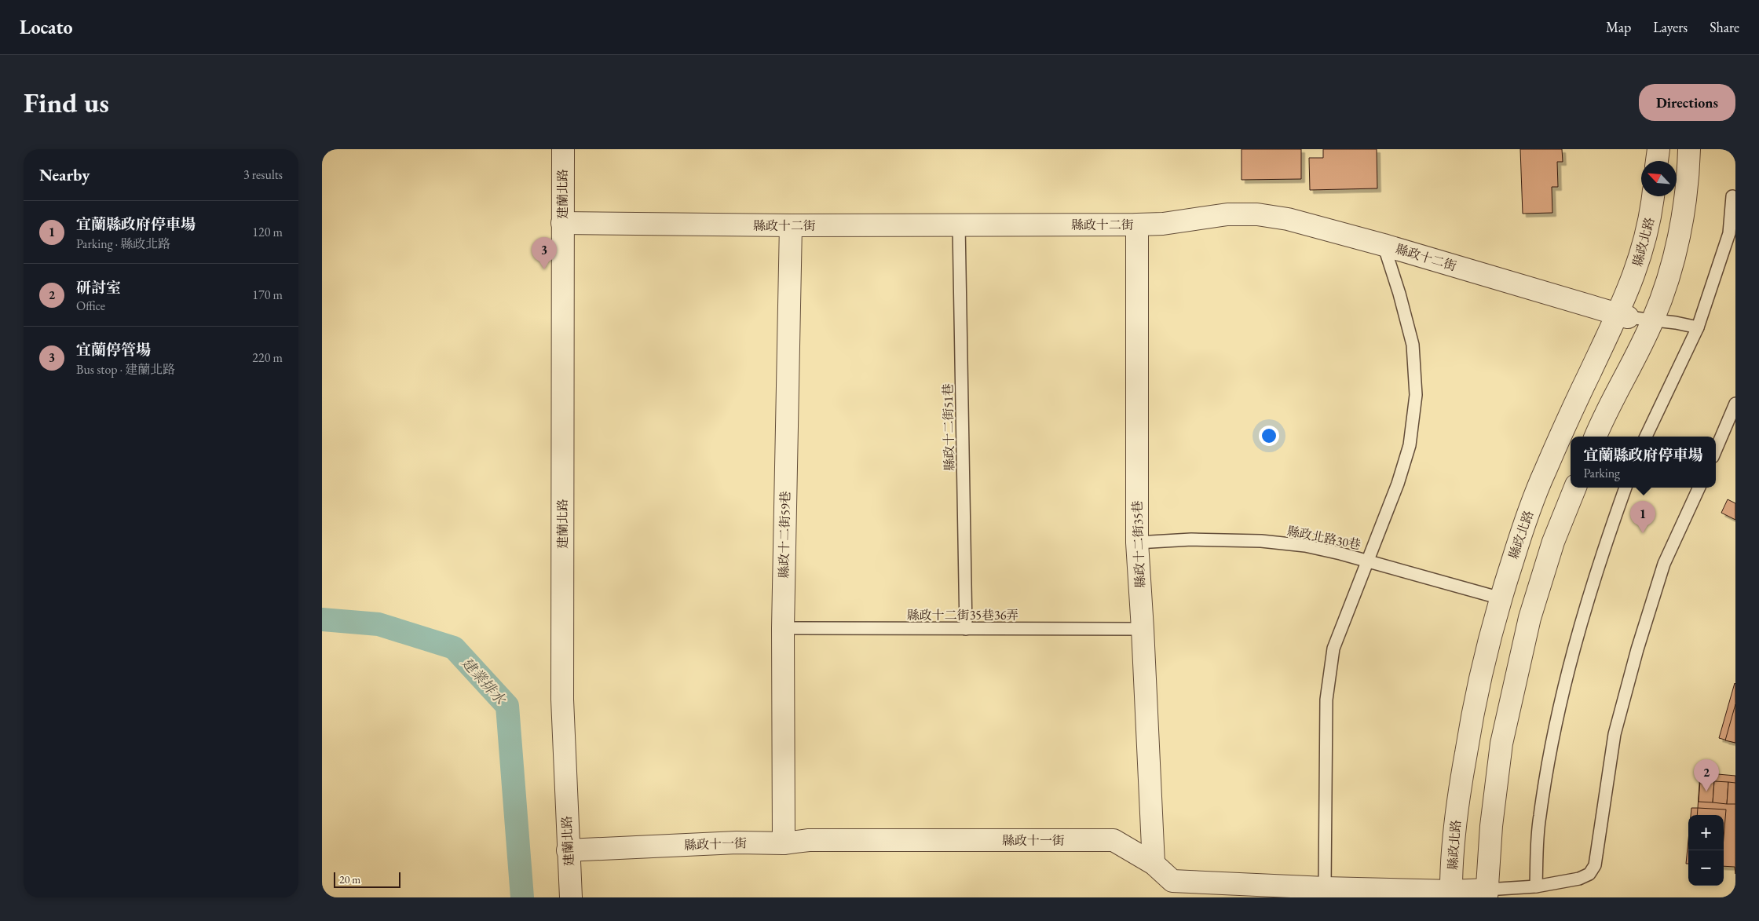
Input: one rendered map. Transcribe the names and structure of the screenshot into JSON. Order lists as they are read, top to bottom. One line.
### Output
{"streets":{"street":["建蘭北路","縣政十二街","縣政北路","縣政十二街59巷","縣政十二街35巷","縣政十一街"],"lane":["縣政十二街51巷","縣政北路30巷","縣政十二街35巷36弄"]},"crossings":[["建蘭北路","縣政十二街"],["建蘭北路","縣政十一街"],["縣政十二街","縣政北路"],["縣政十二街","縣政十二街51巷"],["縣政十二街","縣政十二街59巷"],["縣政十二街","縣政十二街35巷"],["縣政北路","縣政北路30巷"],["縣政北路","縣政十一街"],["縣政十二街51巷","縣政十二街35巷36弄"],["縣政十二街59巷","縣政十二街35巷36弄"],["縣政十二街59巷","縣政十一街"],["縣政北路30巷","縣政十二街35巷"],["縣政十二街35巷","縣政十二街35巷36弄"],["縣政十二街35巷","縣政十一街"]],"water":["建業排水"],"scale_bar":"20 m","north":"top left","page":{"header":"Locato","nav":["Map","Layers","Share"],"buttons":"Directions","title":"Find us","heading":["Nearby","3 results"],"list":[{"mark":"1","name":"宜蘭縣政府停車場","note":"Parking · 縣政北路","value":"120 m"},{"mark":"2","name":"研討室","note":"Office","value":"170 m"},{"mark":"3","name":"宜蘭停管場","note":"Bus stop · 建蘭北路","value":"220 m"}],"pins":["3","1","2"],"popup":["宜蘭縣政府停車場","Parking"],"map_buttons":["+","−"],"scale":"20 m"}}
